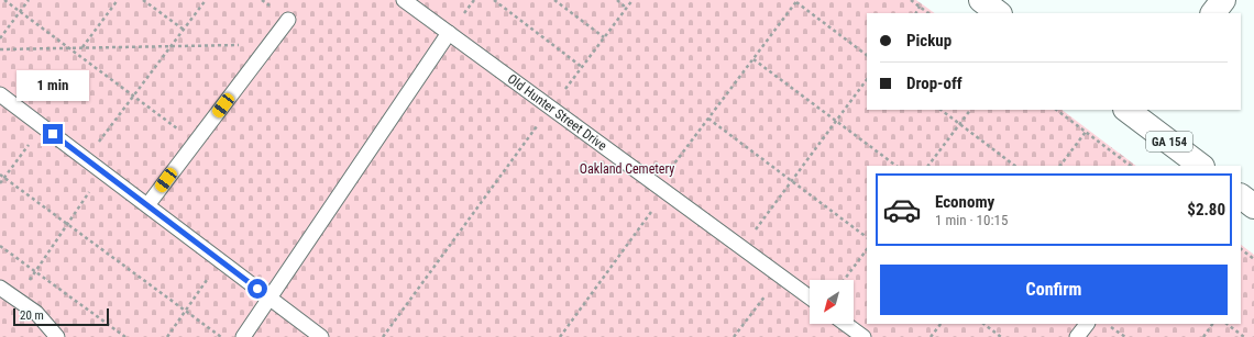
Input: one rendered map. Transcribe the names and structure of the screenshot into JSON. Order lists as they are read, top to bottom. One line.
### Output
{"streets":{"main road":["GA 154"],"lane":["Old Hunter Street Drive"]},"parks":["Oakland Cemetery"],"scale_bar":"20 m","north":"bottom left","page":{"banner":["Pickup","Drop-off"],"bubble":"1 min","list":[{"name":"Economy","note":"1 min · 10:15","value":"$2.80"}],"buttons":"Confirm","scale":"20 m"}}
